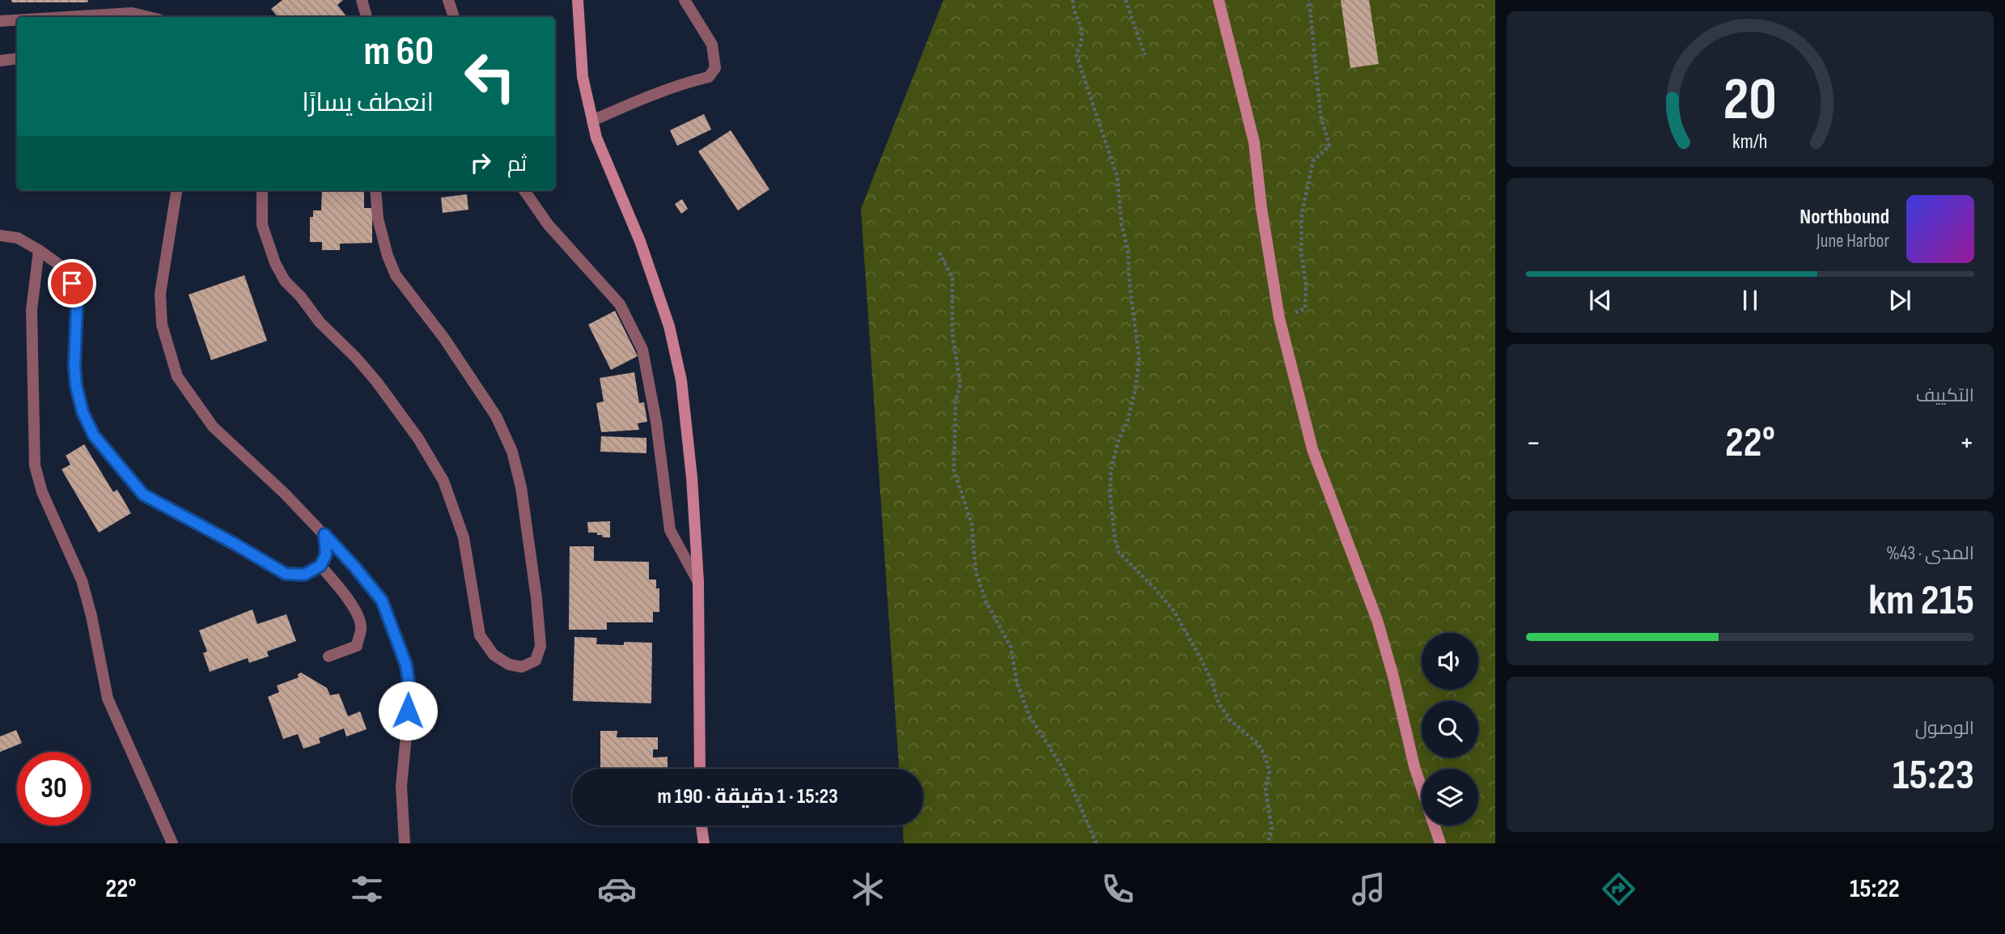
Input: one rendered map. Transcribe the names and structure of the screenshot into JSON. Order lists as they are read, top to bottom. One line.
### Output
{"page":{"turn":["60 m","انعطف يسارًا"],"then":"ثم","song":["Northbound","June Harbor"],"tile":["التكييف",["المدى · 43%","215 km"],["الوصول","15:23"]],"heat":["−","22°","+"],"limit":"30","trip":"15:23 · 1 دقيقة · 190 m","tabs":["15:22","22°"],"gauge":["20","km/h"]}}
